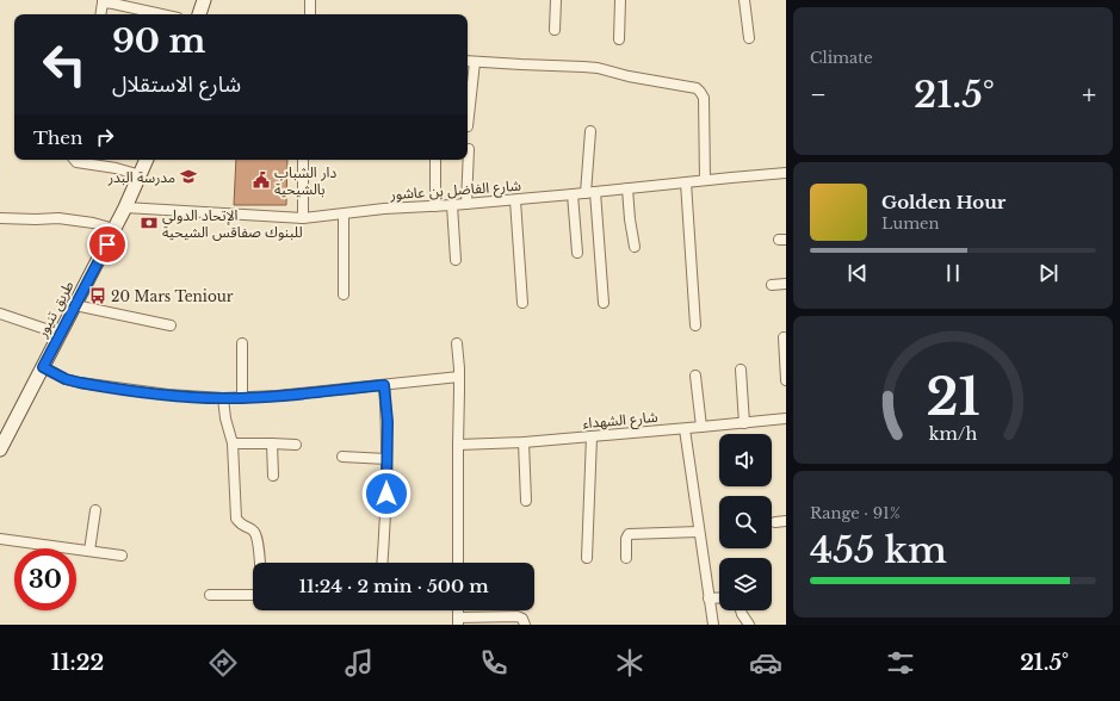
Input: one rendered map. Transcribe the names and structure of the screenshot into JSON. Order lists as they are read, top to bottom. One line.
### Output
{"streets":{"main road":["طريق تنيور"],"street":["شارع الفاضل بن عاشور","شارع الشهداء"]},"crossings":[["شارع الفاضل بن عاشور","طريق تنيور"]],"places":{"school or university":["مدرسة البدر"],"public building":["دار الشباب بالشيحية"],"bank":["الإتحاد الدولي للبنوك صفاقس الشيحية"],"bus stop":["20 Mars Teniour"]},"page":{"tile":["Climate",["Range · 91%","455 km"]],"turn":["90 m","شارع الاستقلال"],"heat":["−","21.5°","+"],"then":"Then","song":["Golden Hour","Lumen"],"limit":"30","trip":"11:24 · 2 min · 500 m","tabs":["11:22","21.5°"],"gauge":["21","km/h"]}}
